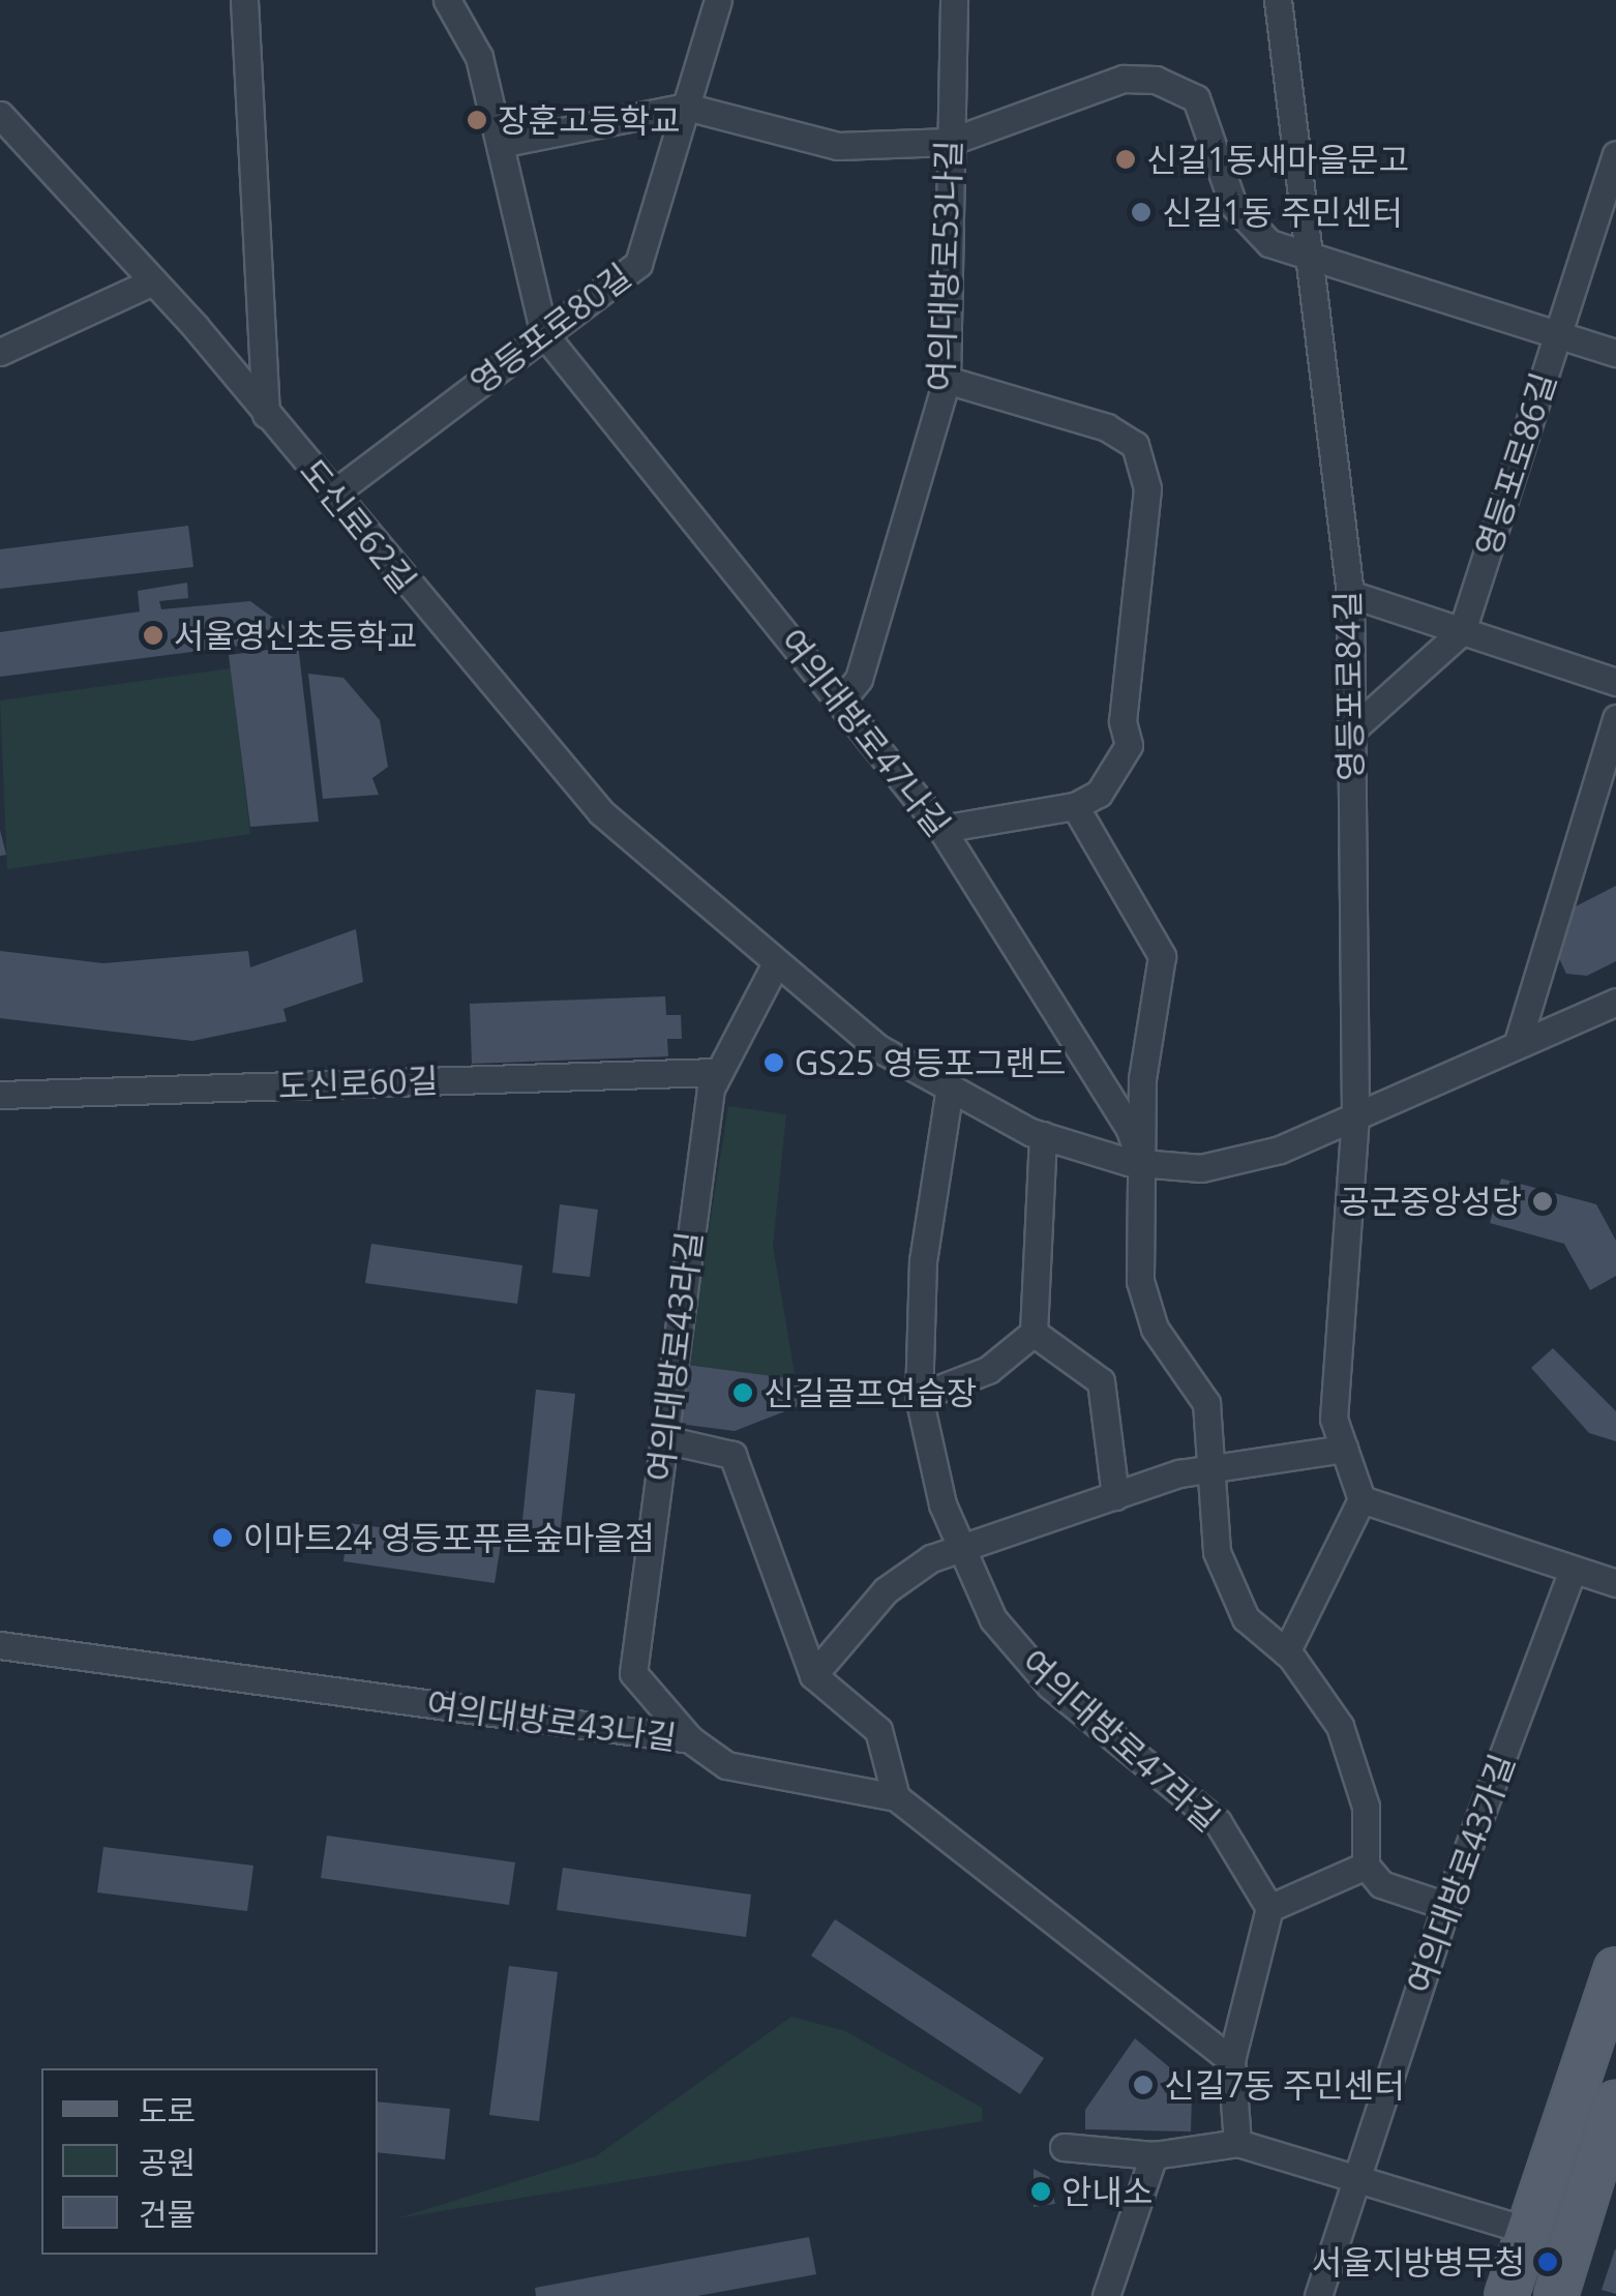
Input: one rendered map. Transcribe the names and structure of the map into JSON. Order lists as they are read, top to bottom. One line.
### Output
{"streets":{"street":["여의대방로53나길","영등포로80길","영등포로86길","도신로62길","영등포로84길","여의대방로47나길","도신로60길","여의대방로43라길","여의대방로43나길","여의대방로47라길","여의대방로43가길"]},"crossings":[["여의대방로53나길","여의대방로47나길"],["영등포로80길","도신로62길"],["영등포로80길","여의대방로47나길"],["도신로62길","영등포로84길"],["도신로62길","여의대방로47나길"],["도신로62길","여의대방로43라길"],["도신로62길","여의대방로47라길"],["도신로60길","여의대방로43라길"],["여의대방로43라길","여의대방로43나길"]],"places":["장훈고등학교","신길1동새마을문고","신길1동 주민센터","서울영신초등학교","GS25 영등포그랜드","공군중앙성당","신길골프연습장","이마트24 영등포푸른숲마을점","신길7동 주민센터","안내소","서울지방병무청"],"legend":["도로","공원","건물"]}
